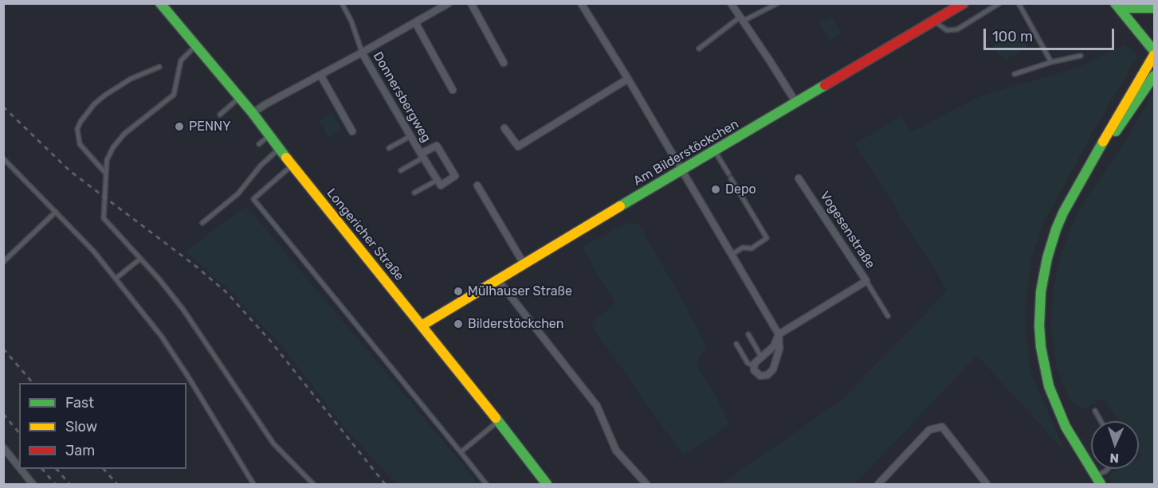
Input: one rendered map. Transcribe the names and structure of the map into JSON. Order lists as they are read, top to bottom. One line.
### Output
{"streets":{"street":["Donnersbergweg","Am Bilderstöckchen","Vogesenstraße","Longericher Straße"]},"crossings":[["Am Bilderstöckchen","Longericher Straße"]],"places":["PENNY","Depo","Mülhauser Straße","Bilderstöckchen"],"legend":["Fast","Slow","Jam"],"scale_bar":"100 m","north":"bottom"}
